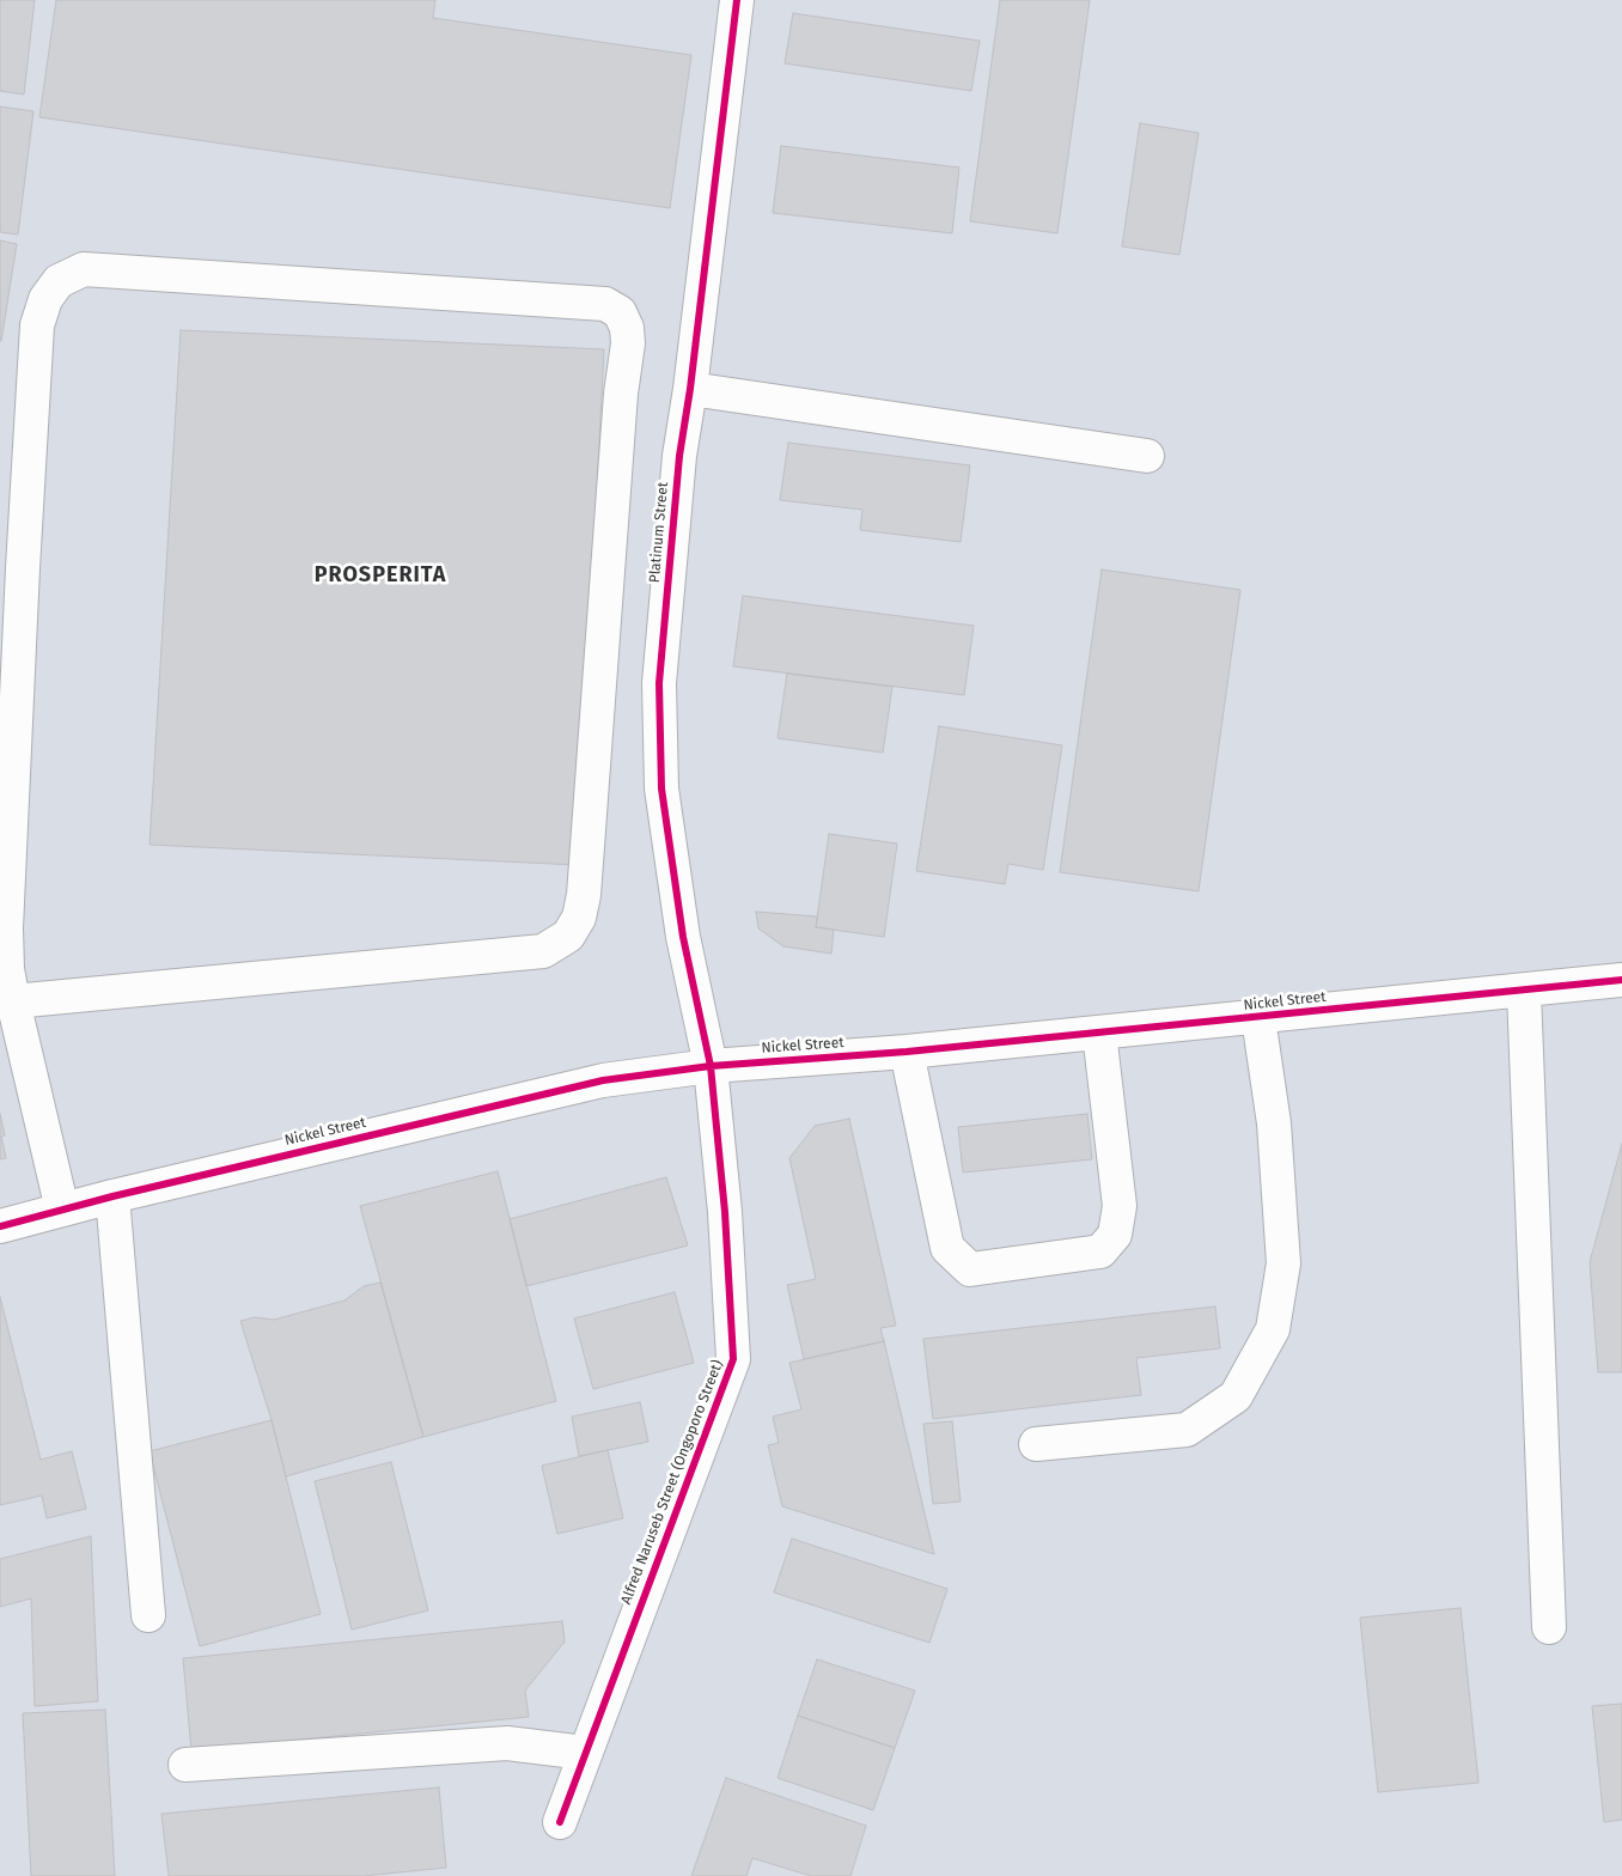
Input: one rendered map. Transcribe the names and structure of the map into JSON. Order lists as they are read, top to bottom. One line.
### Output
{"streets":{"street":["Platinum Street","Nickel Street","Alfred Naruseb Street (Ongoporo Street)"]},"crossings":[["Platinum Street","Nickel Street"],["Platinum Street","Alfred Naruseb Street (Ongoporo Street)"],["Nickel Street","Alfred Naruseb Street (Ongoporo Street)"]],"districts":["PROSPERITA"]}
